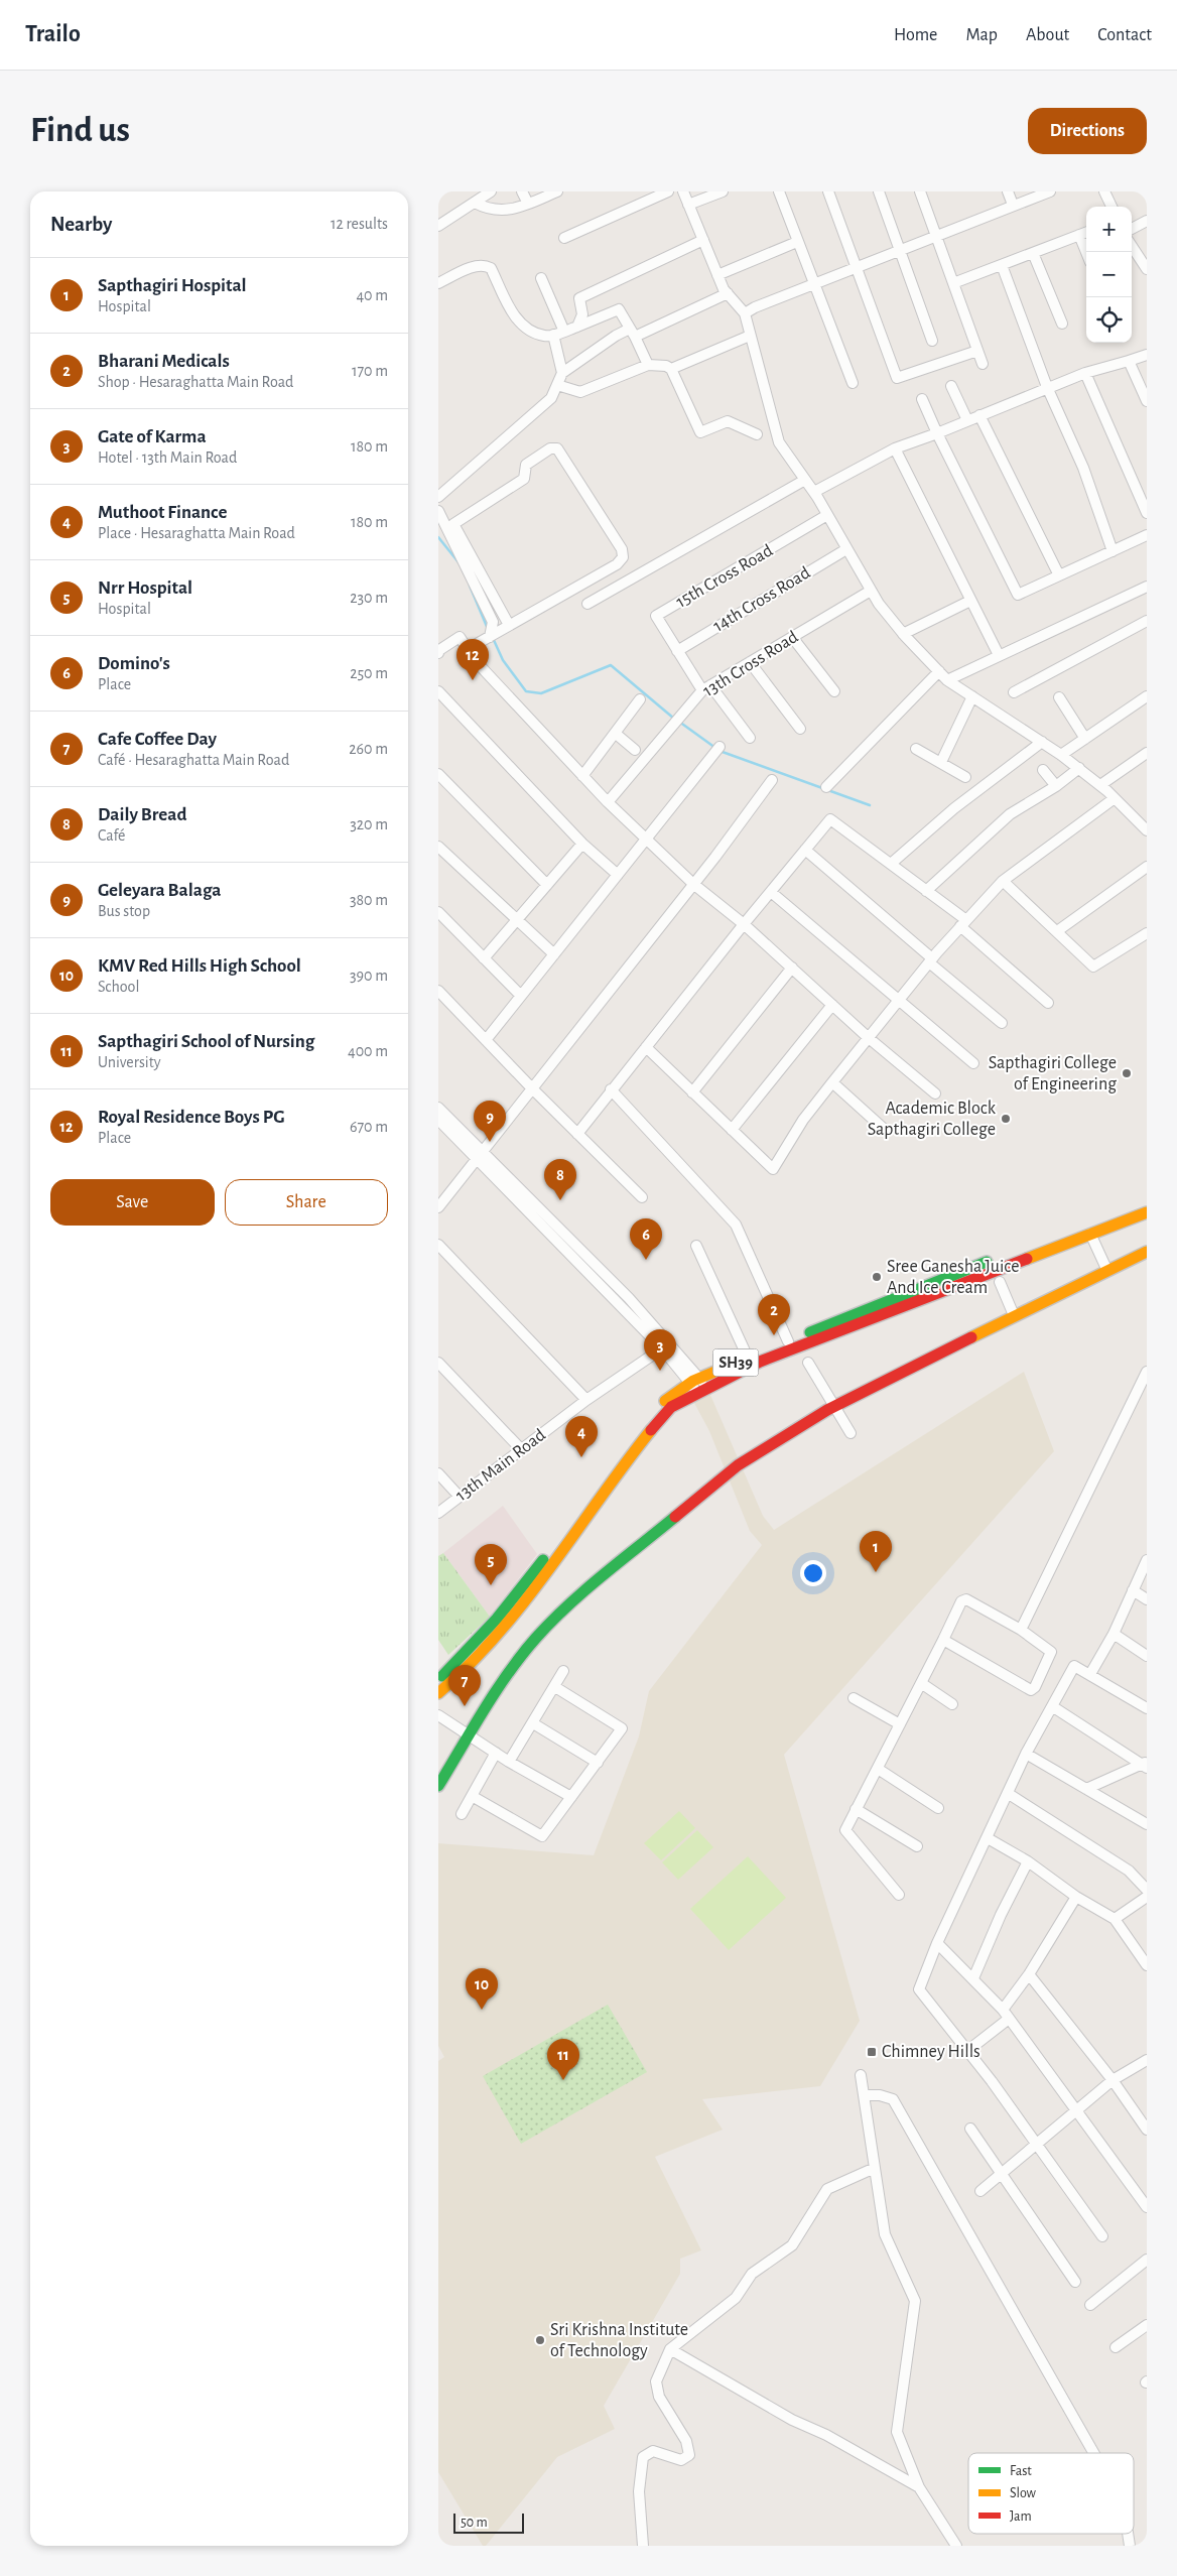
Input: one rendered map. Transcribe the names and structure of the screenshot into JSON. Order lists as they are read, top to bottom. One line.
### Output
{"streets":{"main road":["SH39"],"street":["15th Cross Road","14th Cross Road","13th Cross Road","13th Main Road"]},"crossings":[["15th Cross Road","14th Cross Road"]],"places":{"other":["Sapthagiri College of Engineering","Academic Block Sapthagiri College","Sree Ganesha Juice And Ice Cream","Sri Krishna Institute of Technology"],"transit":["Chimney Hills"]},"legend":["Fast","Slow","Jam"],"scale_bar":"50 m","page":{"header":"Trailo","nav":["Home","Map","About","Contact"],"buttons":["Directions",["Save","Share"]],"title":"Find us","heading":["Nearby","12 results"],"map_buttons":["+","−"],"list":[{"mark":"1","name":"Sapthagiri Hospital","note":"Hospital","value":"40 m"},{"mark":"2","name":"Bharani Medicals","note":"Shop · Hesaraghatta Main Road","value":"170 m"},{"mark":"3","name":"Gate of Karma","note":"Hotel · 13th Main Road","value":"180 m"},{"mark":"4","name":"Muthoot Finance","note":"Place · Hesaraghatta Main Road","value":"180 m"},{"mark":"5","name":"Nrr Hospital","note":"Hospital","value":"230 m"},{"mark":"6","name":"Domino's","note":"Place","value":"250 m"},{"mark":"7","name":"Cafe Coffee Day","note":"Café · Hesaraghatta Main Road","value":"260 m"},{"mark":"8","name":"Daily Bread","note":"Café","value":"320 m"},{"mark":"9","name":"Geleyara Balaga","note":"Bus stop","value":"380 m"},{"mark":"10","name":"KMV Red Hills High School","note":"School","value":"390 m"},{"mark":"11","name":"Sapthagiri School of Nursing","note":"University","value":"400 m"},{"mark":"12","name":"Royal Residence Boys PG","note":"Place","value":"670 m"}],"pins":["12","9","8","6","2","3","4","1","5","7","10","11"],"scale":"50 m"}}
